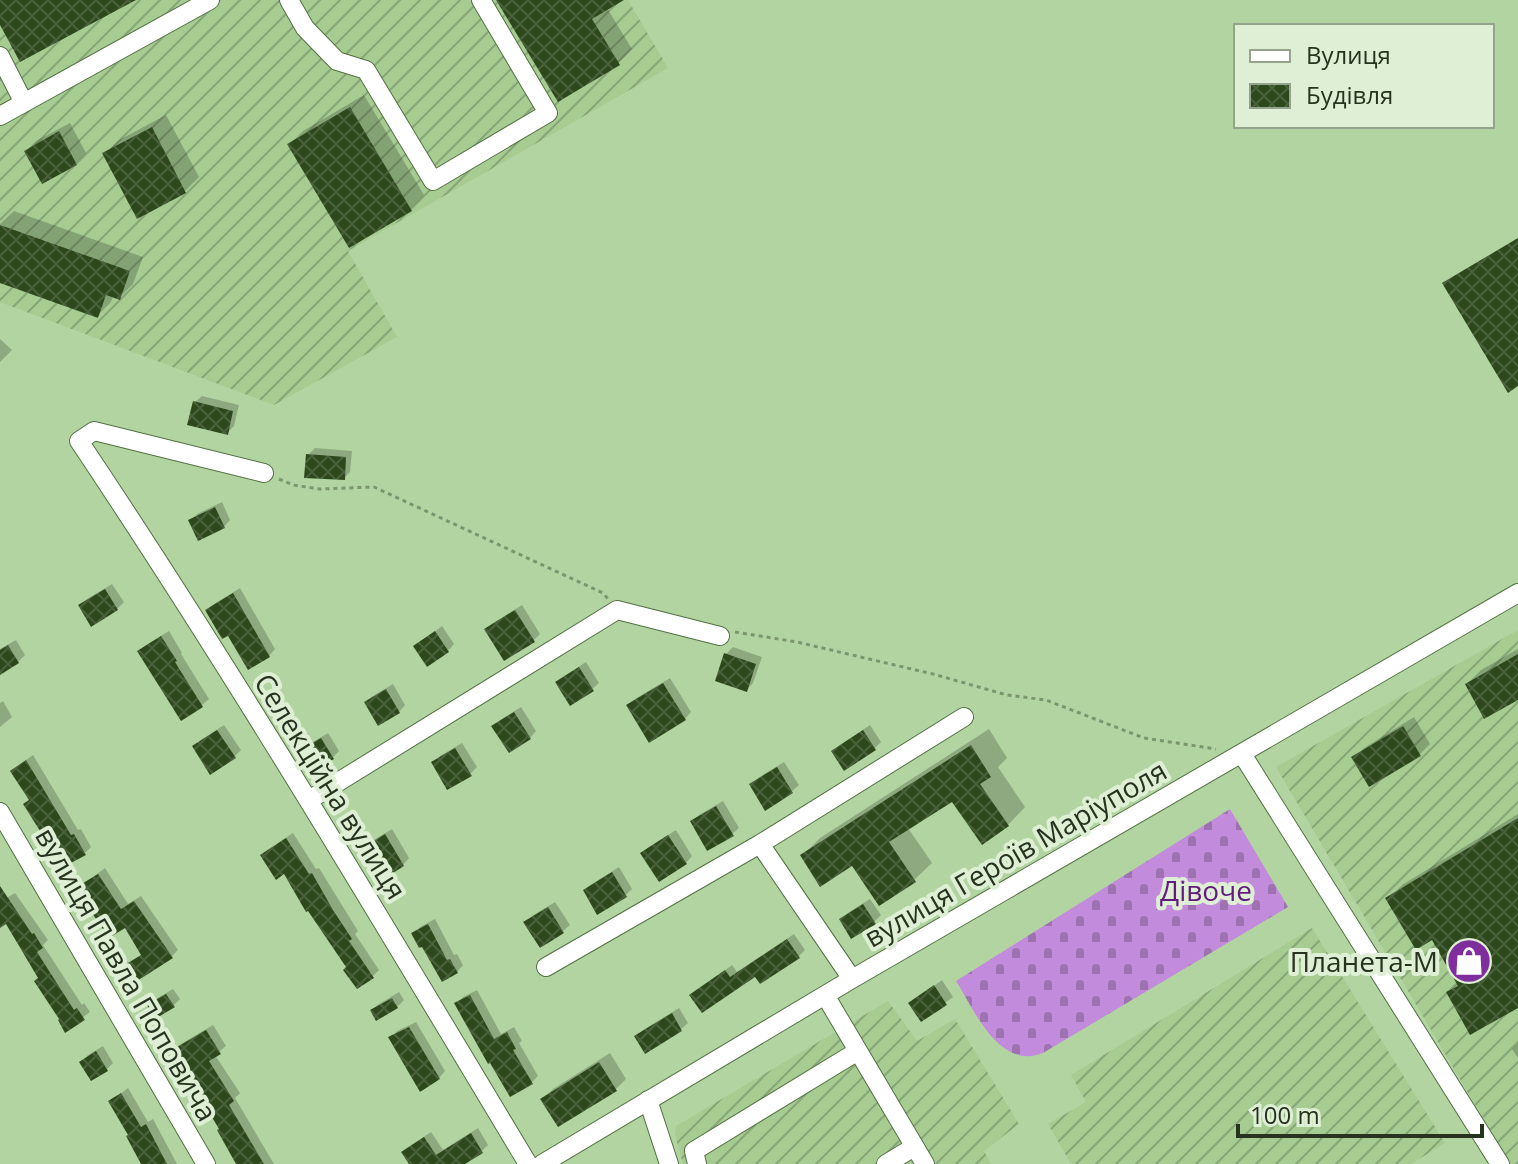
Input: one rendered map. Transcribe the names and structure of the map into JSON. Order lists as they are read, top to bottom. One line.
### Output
{"streets":{"street":["Селекційна вулиця","вулиця Героїв Маріуполя","вулиця Павла Поповича"]},"parks":["Дівоче"],"places":{"shop":["Планета-М"]},"legend":["Вулиця","Будівля"],"scale_bar":"100 m"}
